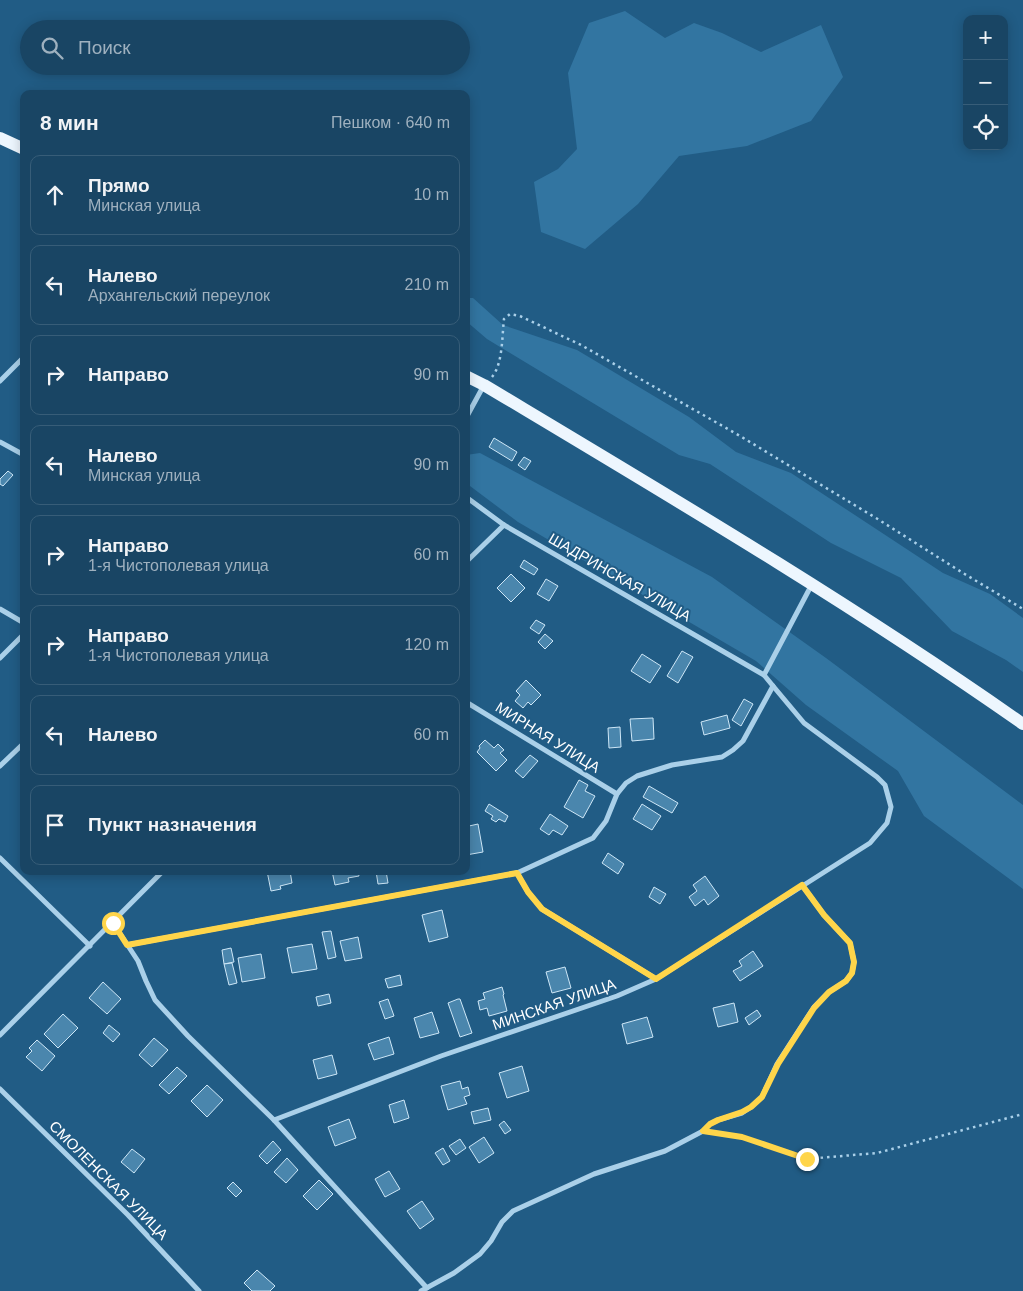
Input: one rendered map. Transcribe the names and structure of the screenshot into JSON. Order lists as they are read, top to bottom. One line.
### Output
{"streets":{"street":["ШАДРИНСКАЯ УЛИЦА","МИРНАЯ УЛИЦА","МИНСКАЯ УЛИЦА","СМОЛЕНСКАЯ УЛИЦА"]},"crossings":[["ШАДРИНСКАЯ УЛИЦА","МИНСКАЯ УЛИЦА"]],"page":{"map_buttons":["+","−"],"search":"Поиск","heading":["8 мин","Пешком · 640 m"],"list":[["Прямо","Минская улица","10 m"],["Налево","Архангельский переулок","210 m"],["Направо","90 m"],["Налево","Минская улица","90 m"],["Направо","1-я Чистополевая улица","60 m"],["Направо","1-я Чистополевая улица","120 m"],["Налево","60 m"],"Пункт назначения"]}}
